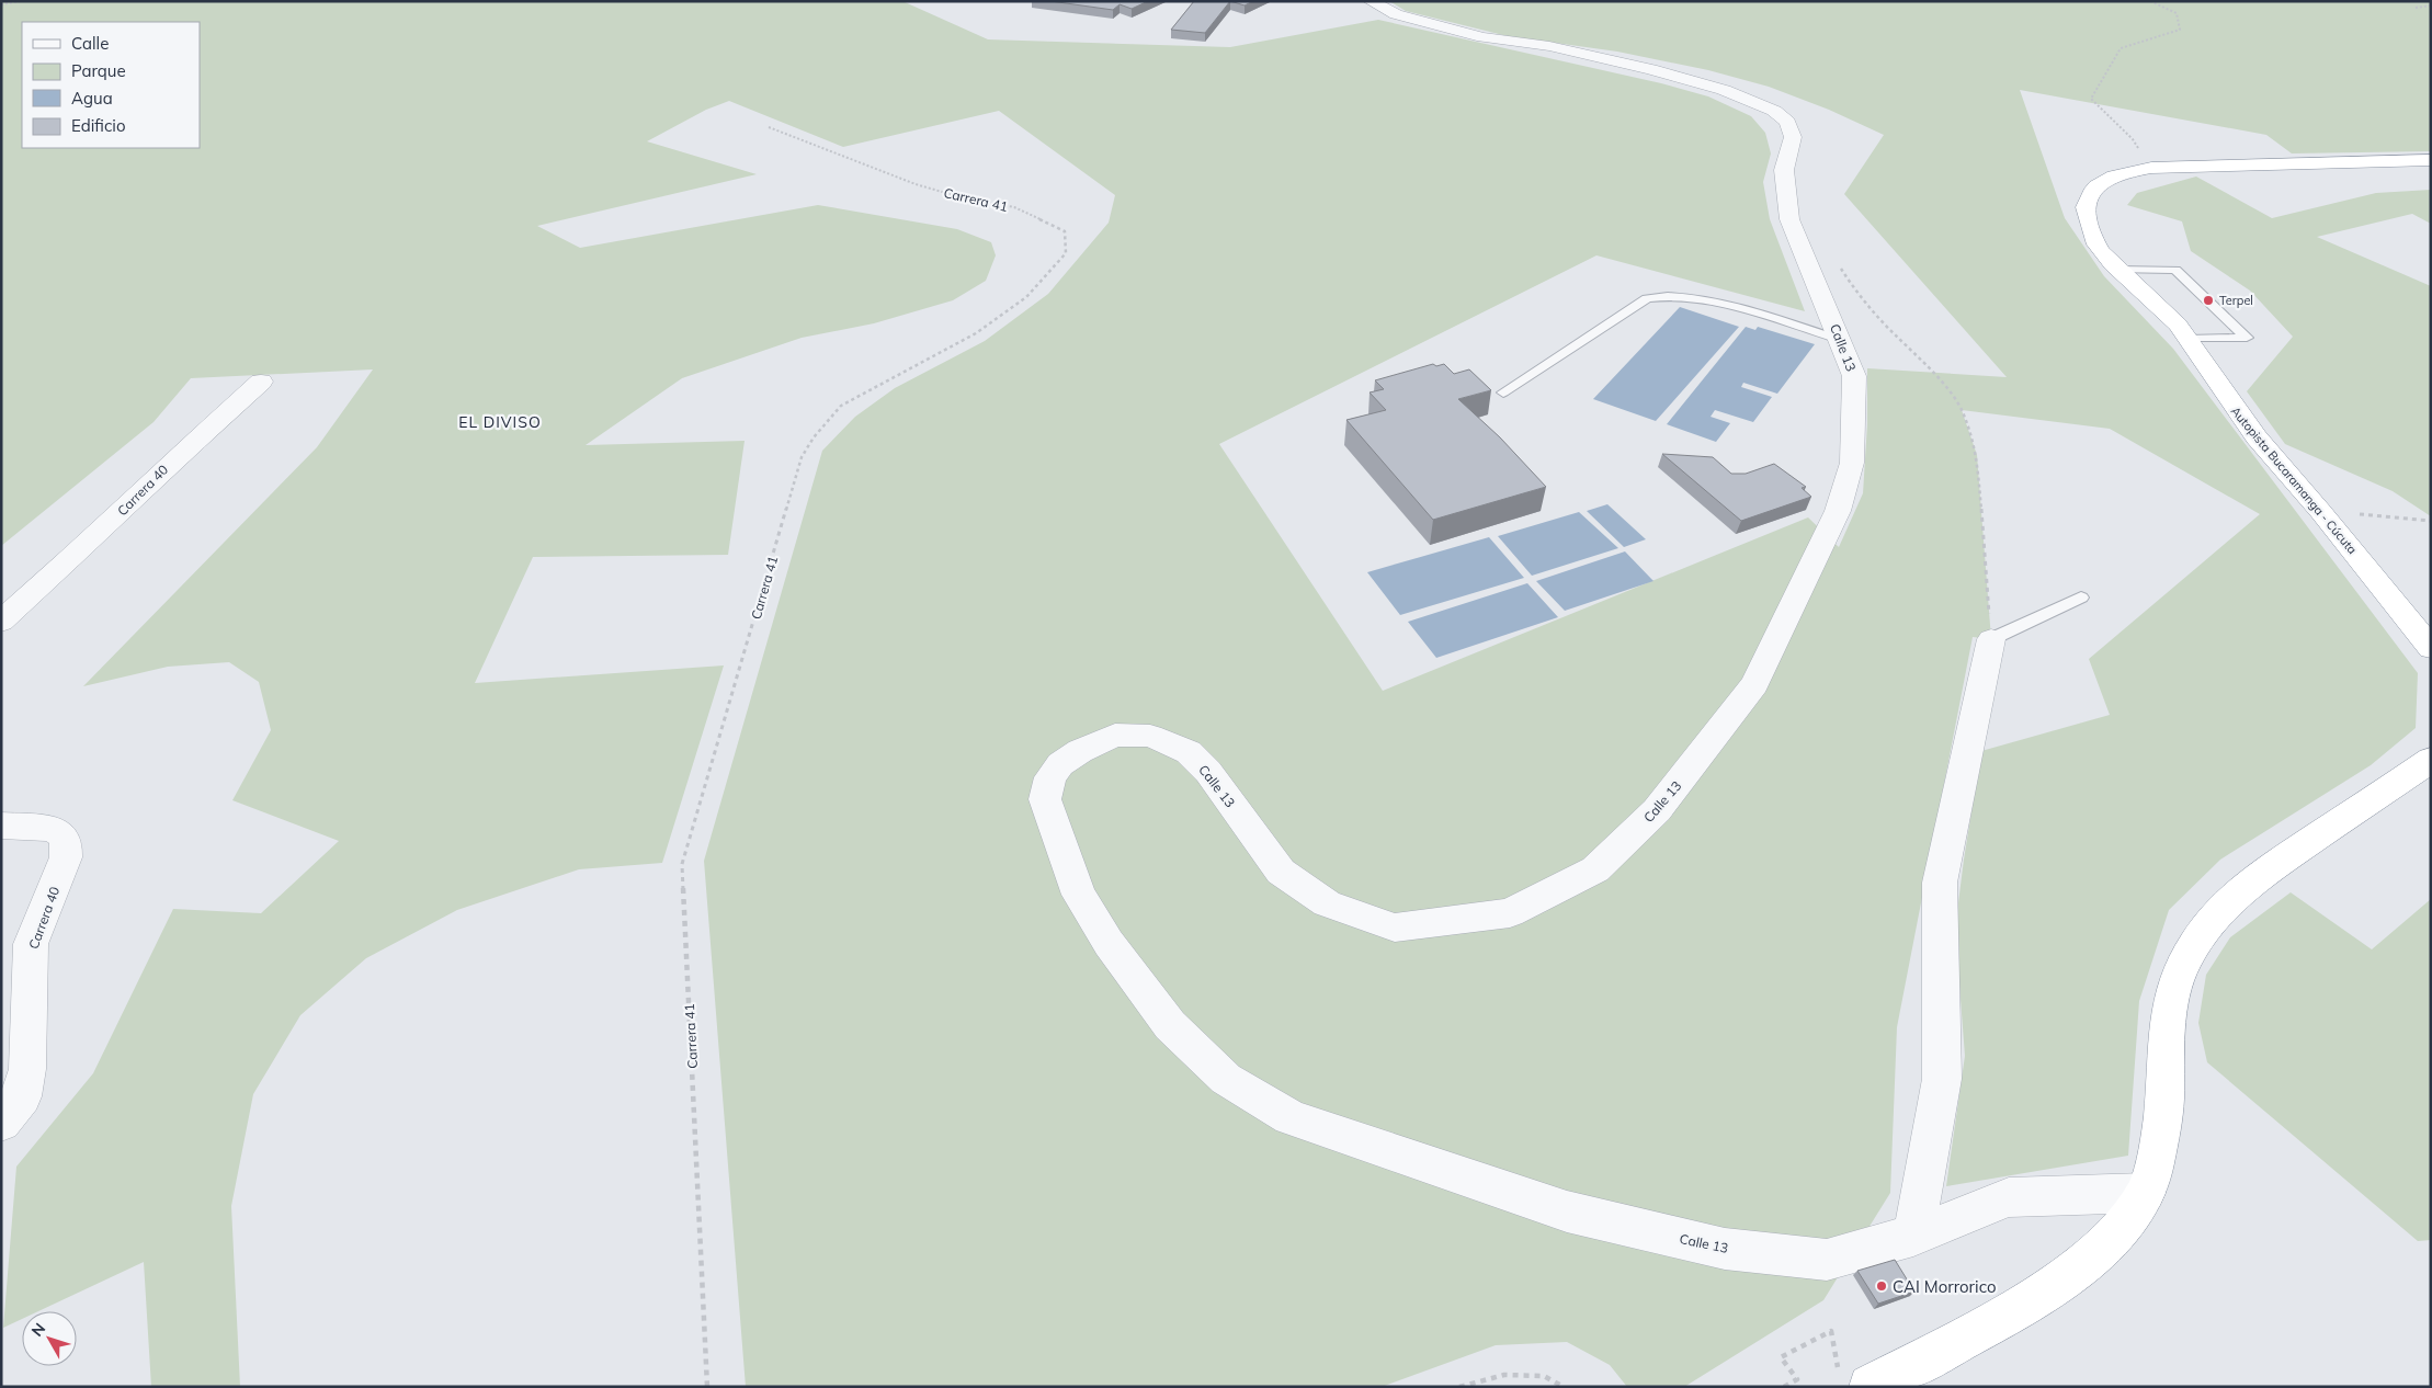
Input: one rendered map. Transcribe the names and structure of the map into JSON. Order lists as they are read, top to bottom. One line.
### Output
{"streets":{"highway":["Autopista Bucaramanga - Cúcuta"],"street":["Calle 13","Carrera 40"],"path":["Carrera 41"]},"districts":["EL DIVISO"],"places":["Terpel","CAI Morrorico"],"legend":["Calle","Parque","Agua","Edificio"],"north":"top left"}
